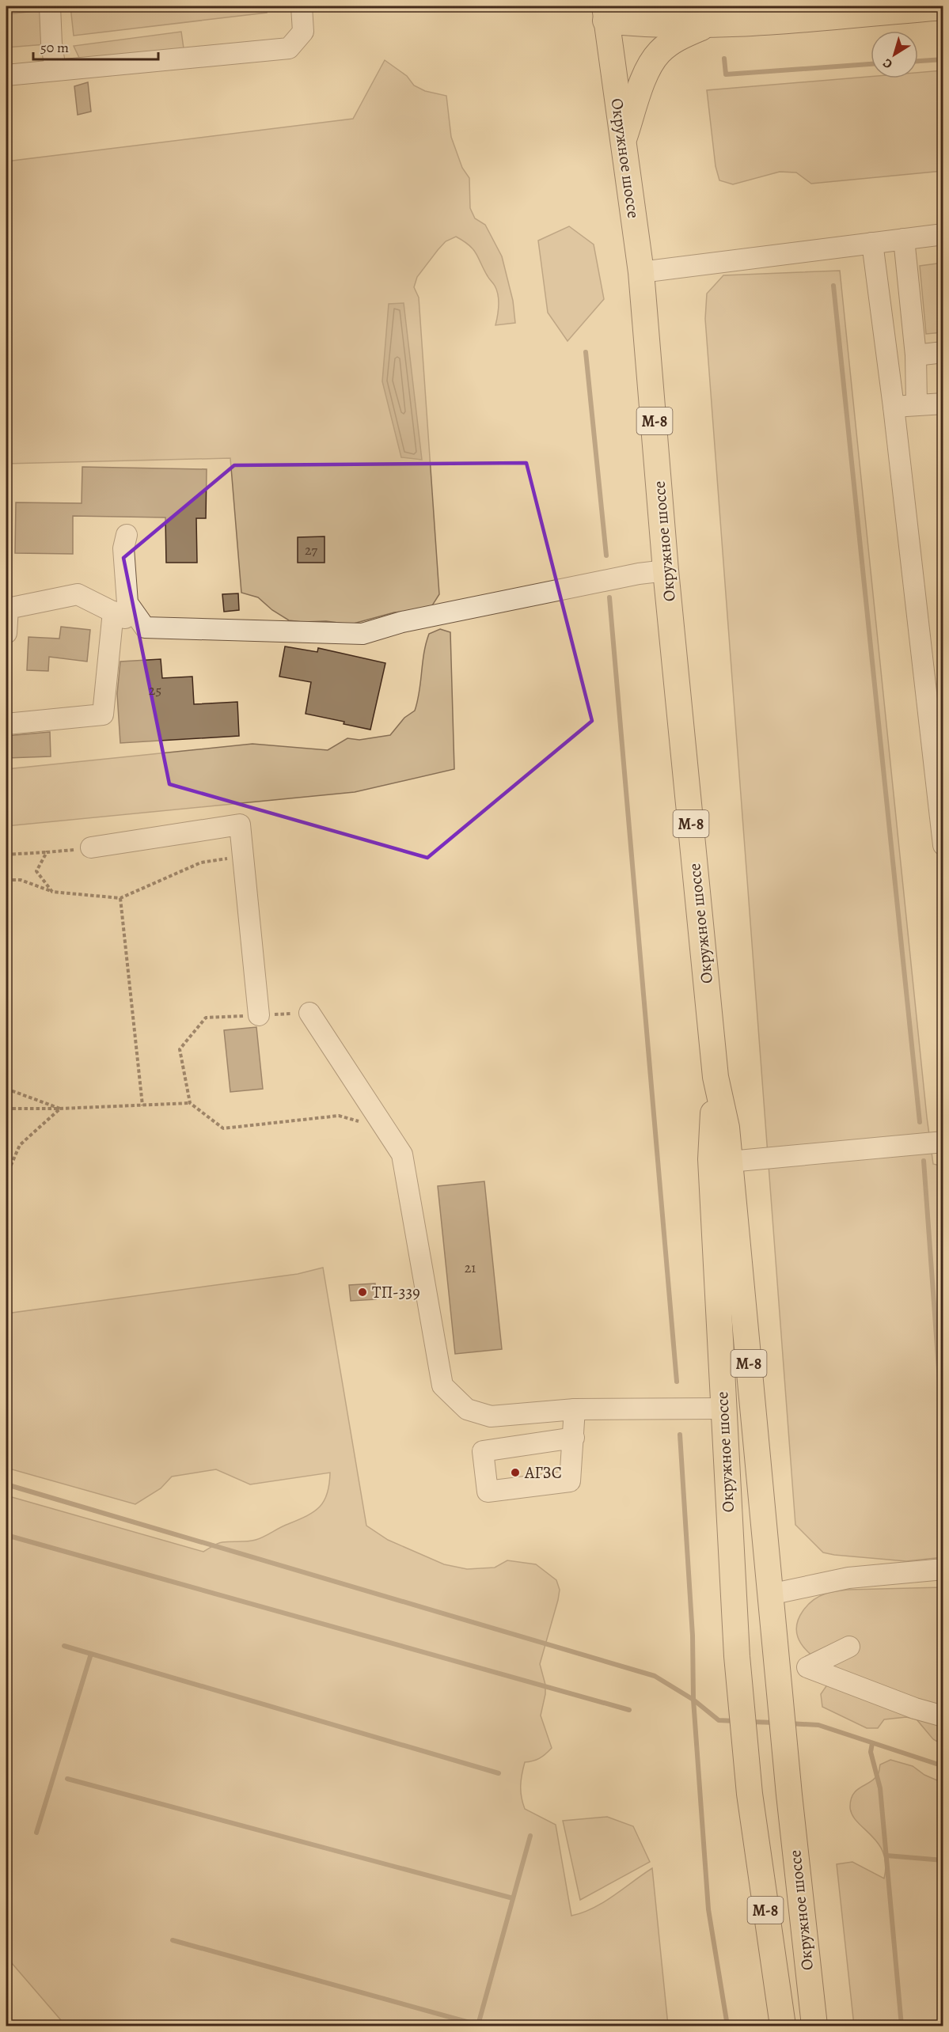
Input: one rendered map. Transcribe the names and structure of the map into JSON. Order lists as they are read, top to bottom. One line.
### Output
{"streets":{"main road":["Окружное шоссе","М-8"]},"places":["ТП-339","АГЗС"],"house_numbers":["27","25","21"],"scale_bar":"50 m","north":"bottom left"}
